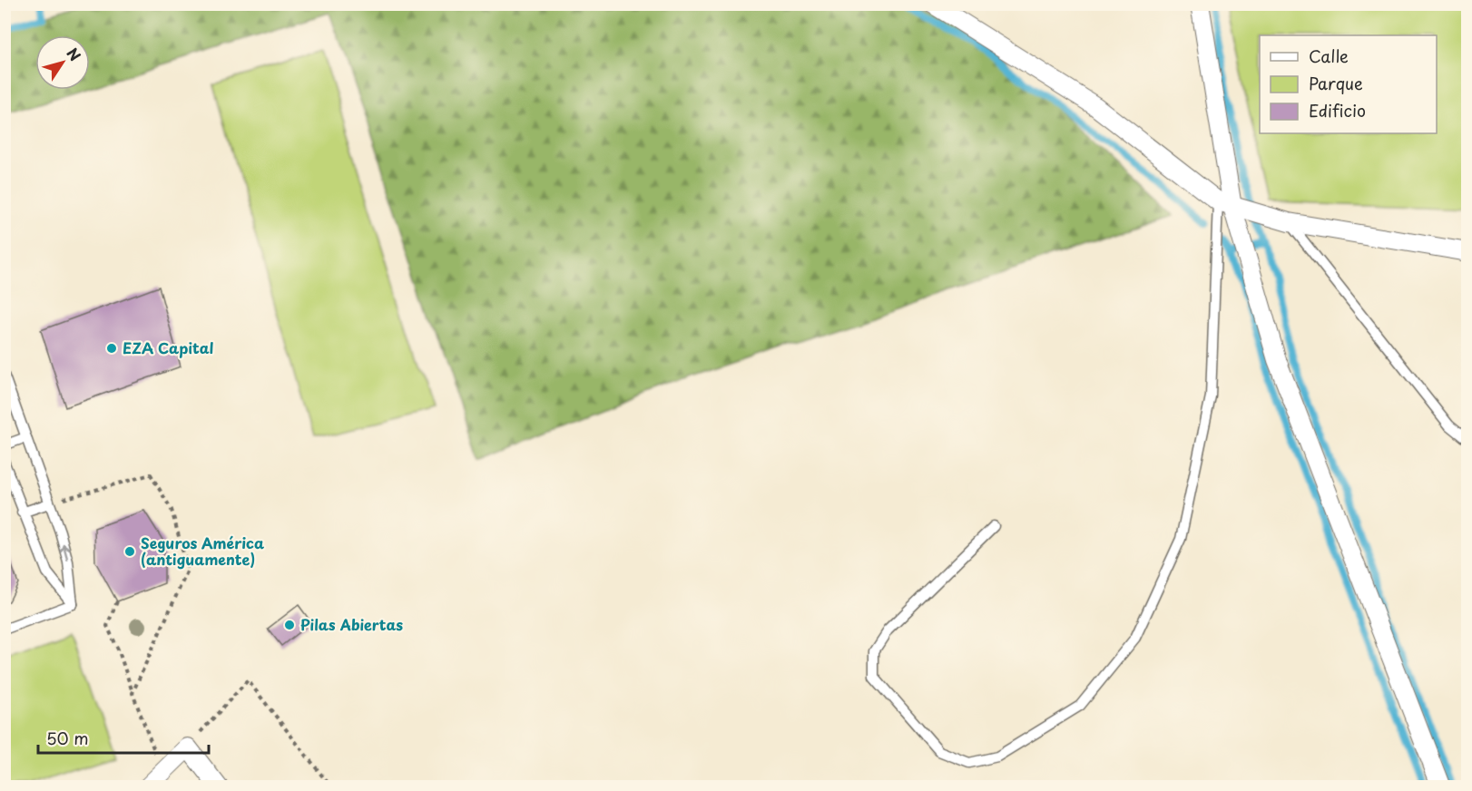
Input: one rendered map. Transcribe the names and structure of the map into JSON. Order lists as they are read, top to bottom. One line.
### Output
{"places":["EZA Capital","Seguros América (antiguamente)","Pilas Abiertas"],"legend":["Calle","Parque","Edificio"],"scale_bar":"50 m","north":"top right"}
